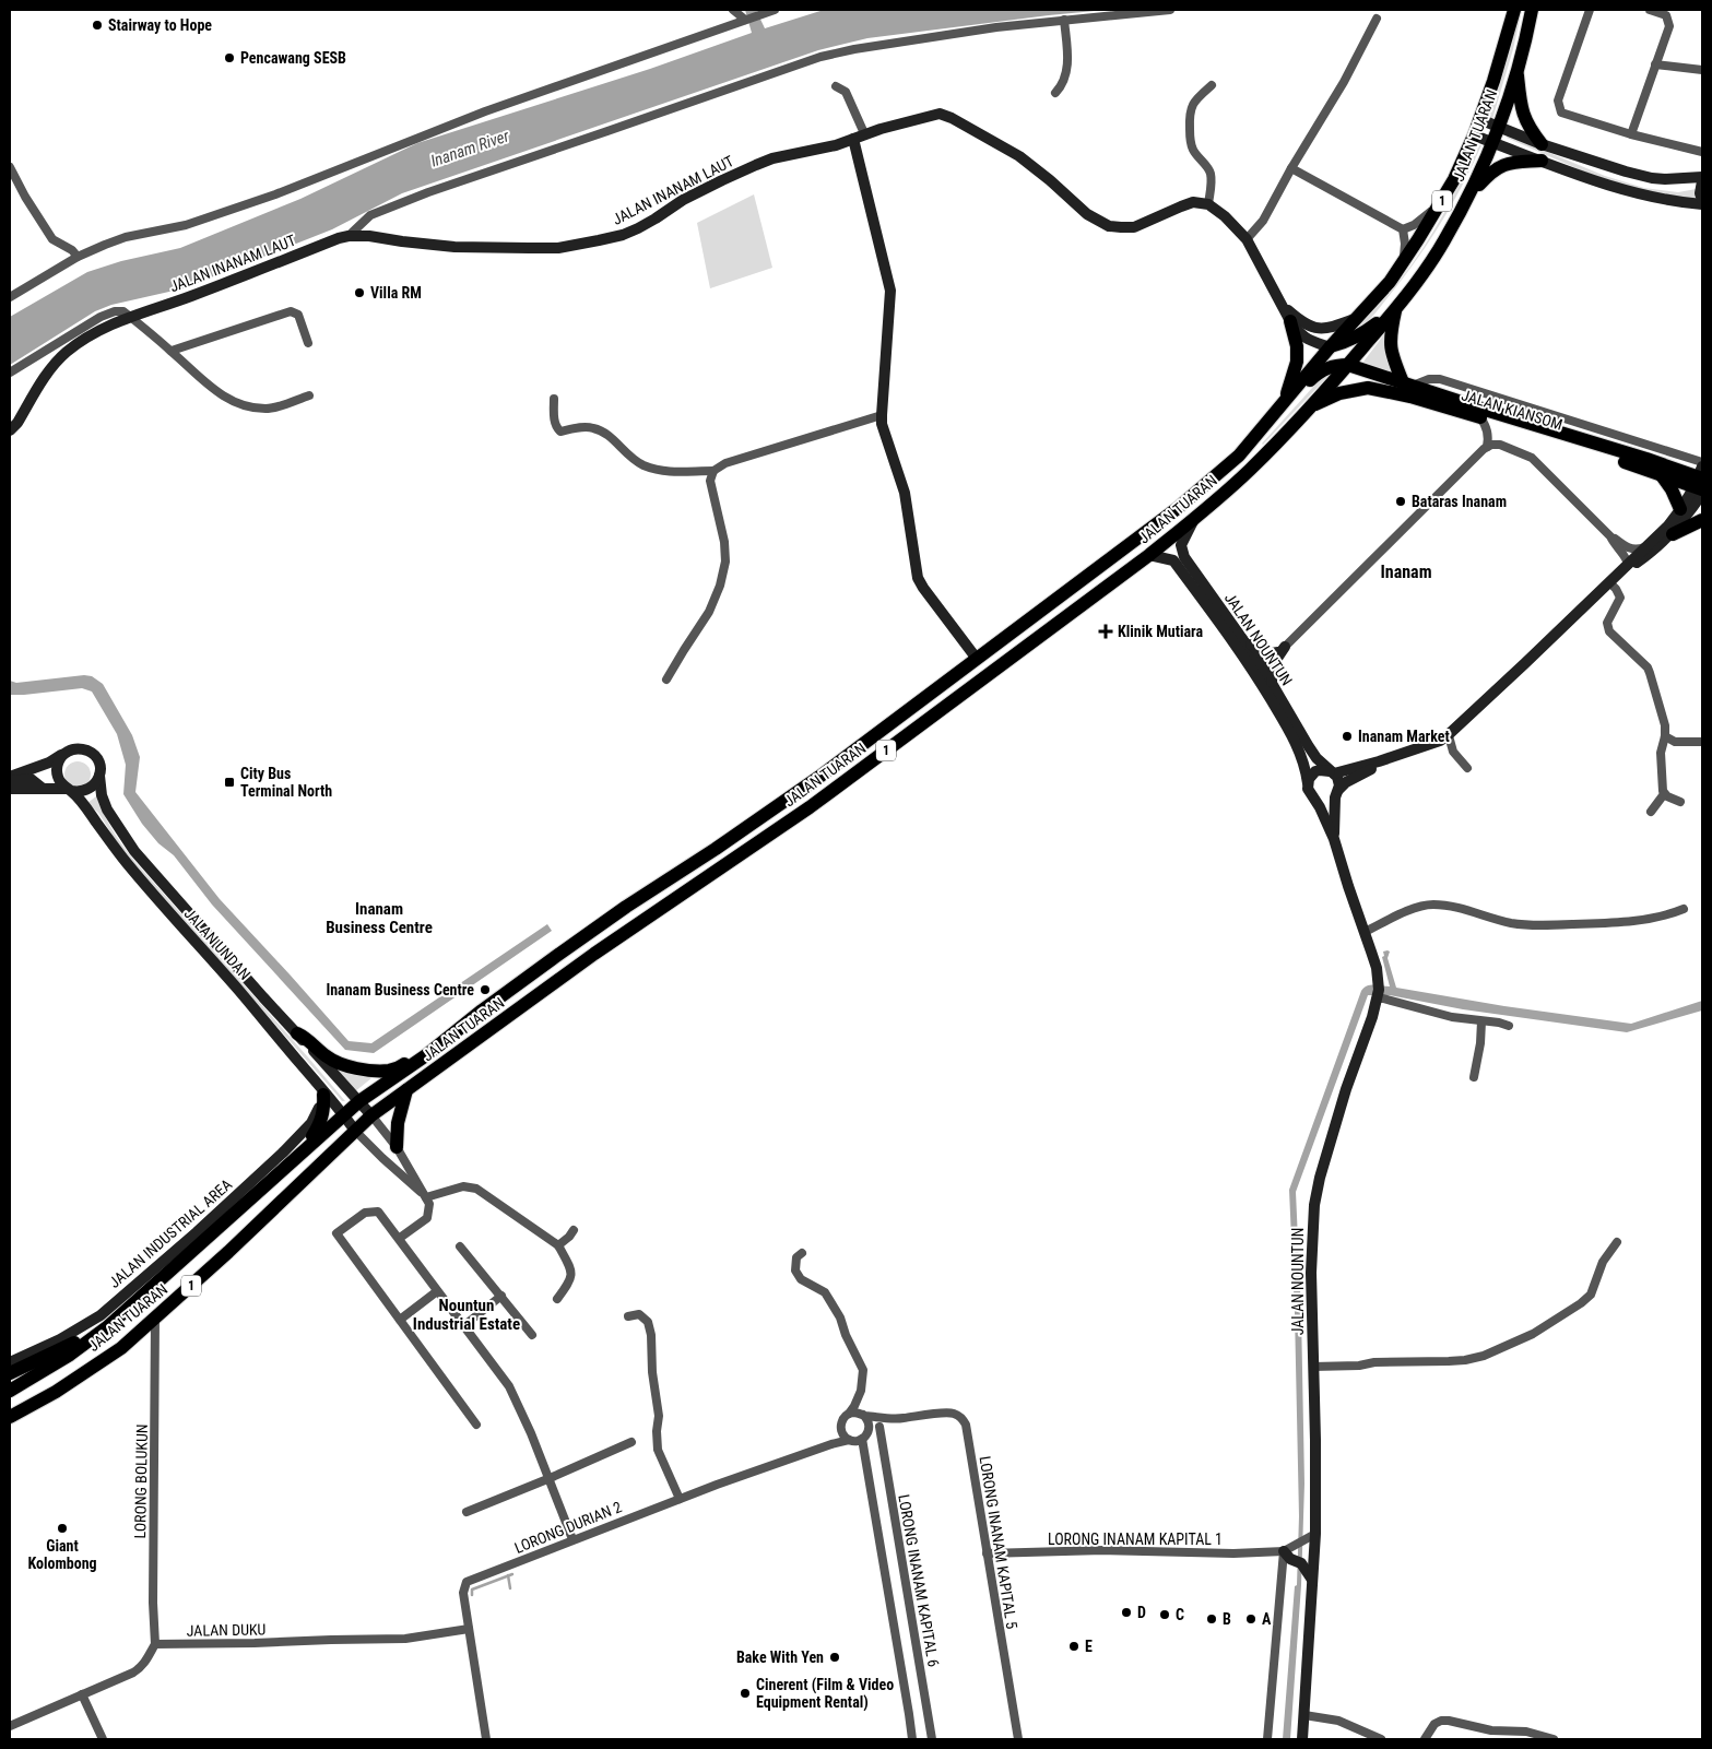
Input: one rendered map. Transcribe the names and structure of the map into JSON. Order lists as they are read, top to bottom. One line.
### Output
{"streets":{"main road":["JALAN TUARAN","1","JALAN KIANSOM"],"street":["JALAN INANAM LAUT","JALAN NOUNTUN","JALAN UNDAN","JALAN INDUSTRIAL AREA","LORONG BOLUKUN","LORONG DURIAN 2","LORONG INANAM KAPITAL 1","LORONG INANAM KAPITAL 5","LORONG INANAM KAPITAL 6","JALAN DUKU"]},"crossings":[["JALAN TUARAN","JALAN KIANSOM"],["JALAN TUARAN","JALAN NOUNTUN"],["JALAN TUARAN","JALAN UNDAN"],["JALAN TUARAN","LORONG BOLUKUN"],["LORONG BOLUKUN","JALAN DUKU"],["LORONG DURIAN 2","LORONG INANAM KAPITAL 5"],["LORONG DURIAN 2","JALAN DUKU"],["LORONG INANAM KAPITAL 1","LORONG INANAM KAPITAL 5"],["LORONG INANAM KAPITAL 5","LORONG INANAM KAPITAL 6"]],"districts":["Inanam","Inanam Business Centre","Nountun Industrial Estate"],"water":["Inanam River"],"places":{"other":["Stairway to Hope","Pencawang SESB","Villa RM","Bataras Inanam","Inanam Market","Inanam Business Centre","Giant Kolombong","D","C","B","A","E","Bake With Yen","Cinerent (Film & Video Equipment Rental)"],"health":["Klinik Mutiara"],"transit":["City Bus Terminal North"]}}
